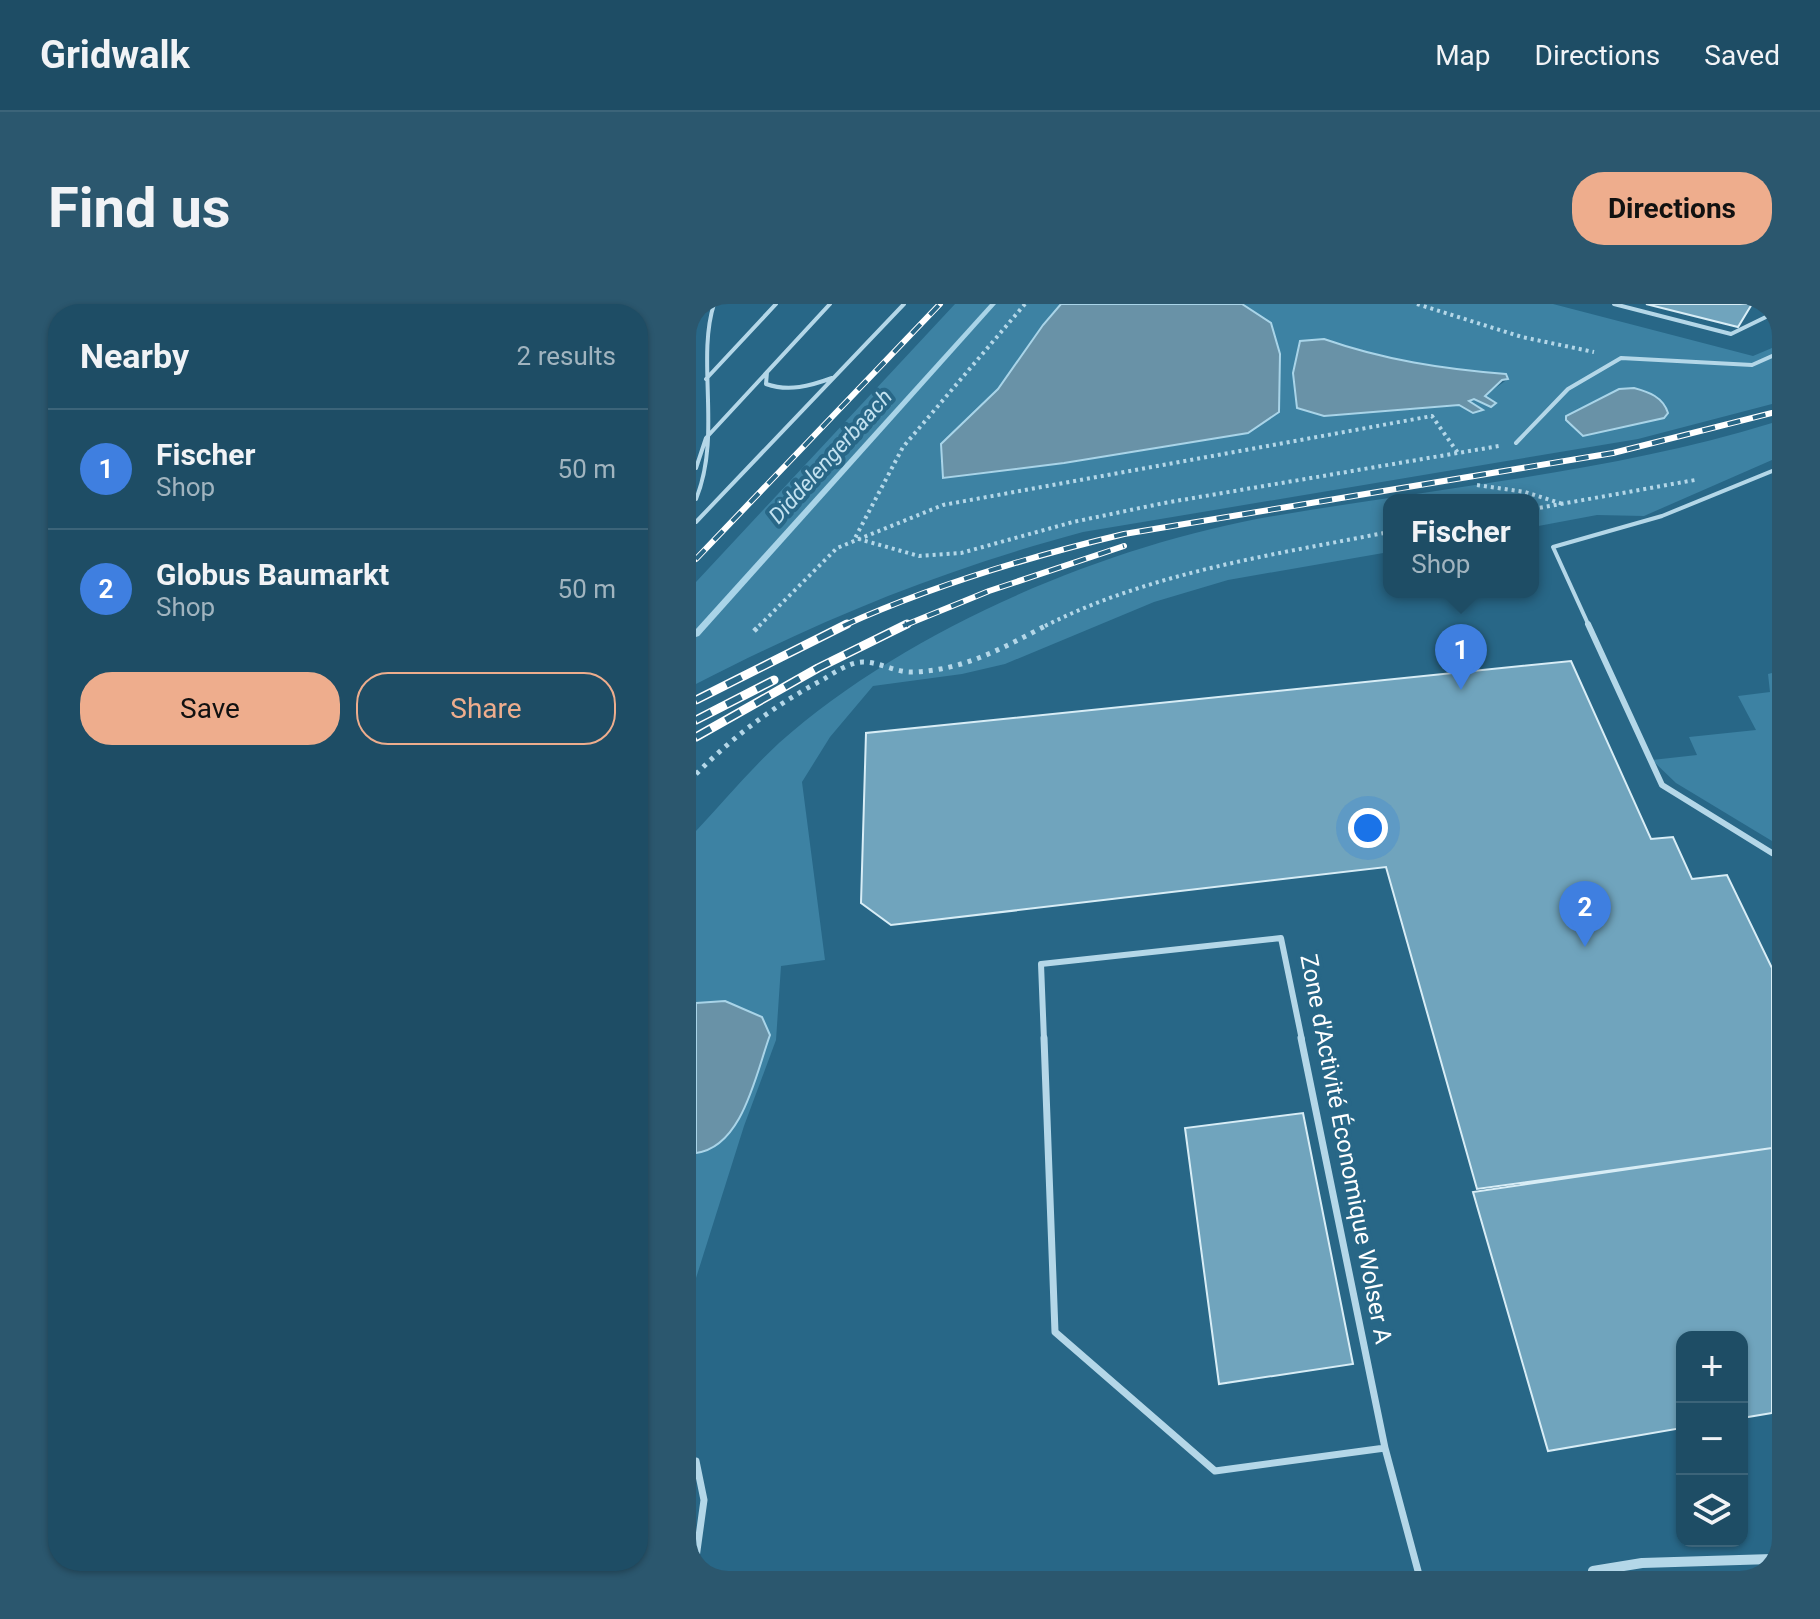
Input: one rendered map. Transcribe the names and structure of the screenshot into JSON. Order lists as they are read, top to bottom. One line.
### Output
{"streets":{"lane":["Zone d'Activité Économique Wolser A"]},"water":["Diddelengerbaach"],"page":{"header":"Gridwalk","nav":["Map","Directions","Saved"],"buttons":["Directions",["Save","Share"]],"title":"Find us","heading":["Nearby","2 results"],"list":[{"mark":"1","name":"Fischer","note":"Shop","value":"50 m"},{"mark":"2","name":"Globus Baumarkt","note":"Shop","value":"50 m"}],"popup":["Fischer","Shop"],"pins":["1","2"],"map_buttons":["+","−"]}}
